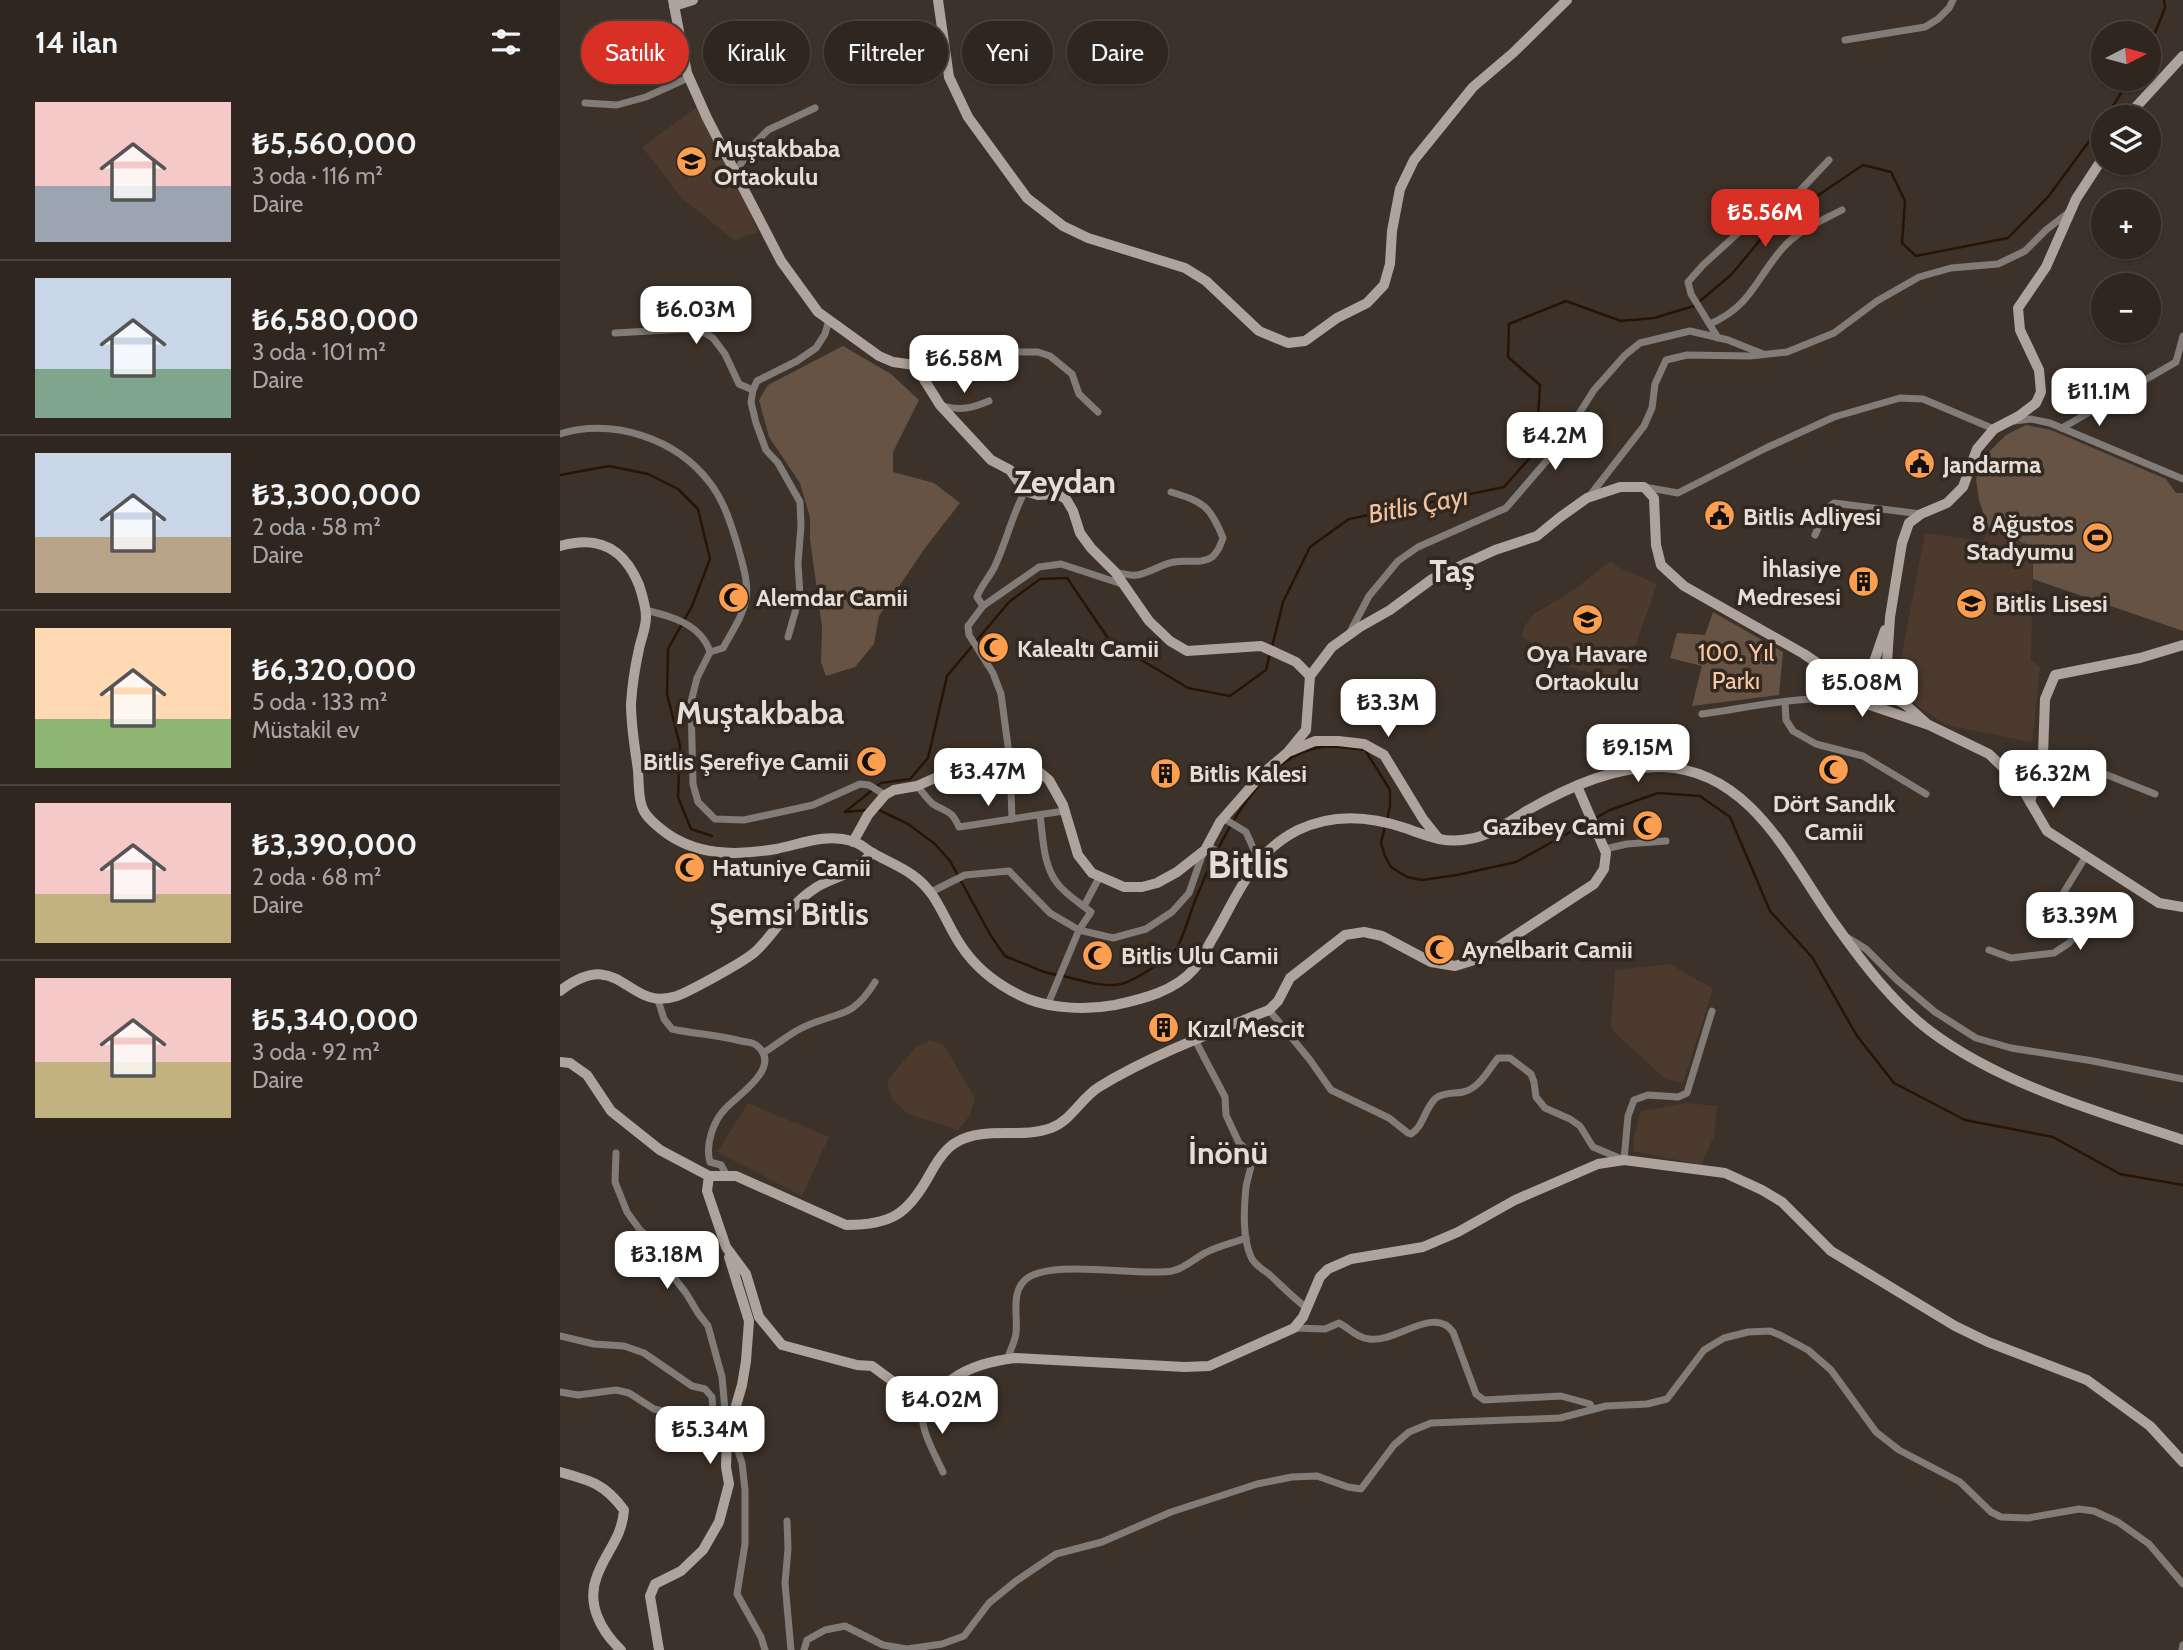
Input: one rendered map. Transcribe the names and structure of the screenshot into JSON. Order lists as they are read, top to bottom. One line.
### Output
{"districts":["Zeydan","Taş","Muştakbaba","Bitlis","Şemsi Bitlis","İnönü"],"water":["Bitlis Çayı"],"parks":["100. Yıl Parkı"],"places":{"school or university":["Muştakbaba Ortaokulu","Bitlis Lisesi","Oya Havare Ortaokulu"],"public building":["Jandarma","Bitlis Adliyesi"],"sports":["8 Ağustos Stadyumu"],"building":["İhlasiye Medresesi","Bitlis Kalesi","Kızıl Mescit"],"mosque":["Alemdar Camii","Kalealtı Camii","Bitlis Şerefiye Camii","Dört Sandık Camii","Gazibey Cami","Hatuniye Camii","Aynelbarit Camii","Bitlis Ulu Camii"]},"north":"right","page":{"heading":"14 ilan","map_buttons":["+","−"],"chip":["Satılık","Kiralık","Filtreler","Yeni","Daire"],"list":[{"name":"₺5,560,000","note":"3 oda · 116 m² · Daire"},{"name":"₺6,580,000","note":"3 oda · 101 m² · Daire"},{"name":"₺3,300,000","note":"2 oda · 58 m² · Daire"},{"name":"₺6,320,000","note":"5 oda · 133 m² · Müstakil ev"},{"name":"₺3,390,000","note":"2 oda · 68 m² · Daire"},{"name":"₺5,340,000","note":"3 oda · 92 m² · Daire"}],"price":["₺5.56M","₺6.03M","₺6.58M","₺11.1M","₺4.2M","₺5.08M","₺3.3M","₺9.15M","₺3.47M","₺6.32M","₺3.39M","₺3.18M","₺4.02M","₺5.34M"]}}
